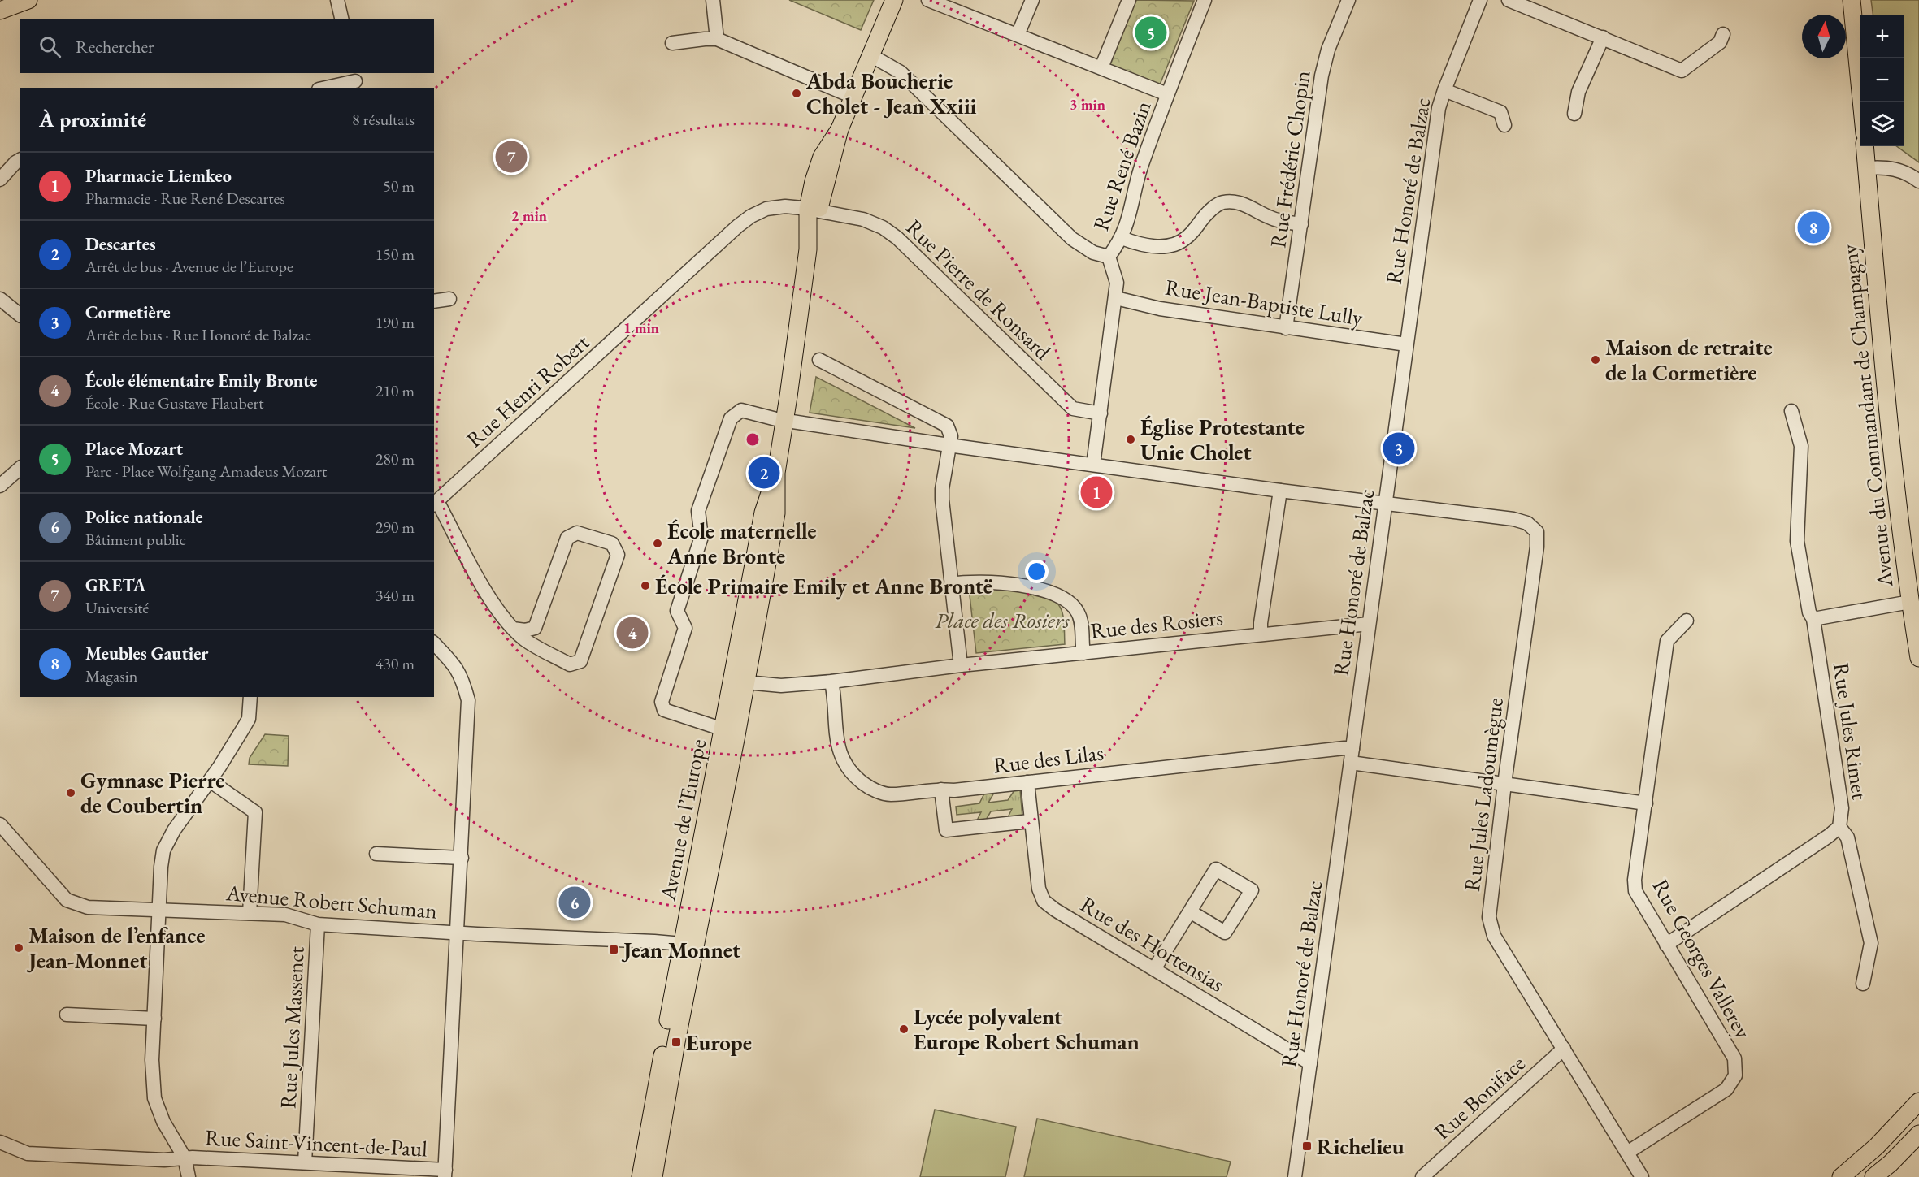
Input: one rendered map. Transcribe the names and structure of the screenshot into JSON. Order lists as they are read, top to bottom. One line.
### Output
{"streets":{"main road":["Avenue du Commandant de Champagny","Avenue de l’Europe"],"street":["Rue Frédéric Chopin","Rue René Bazin","Rue Honoré de Balzac","Rue Pierre de Ronsard","Rue Jean-Baptiste Lully","Rue Henri Robert","Rue des Rosiers","Rue Jules Rimet","Rue des Lilas","Rue Jules Ladoumègue","Avenue Robert Schuman","Rue des Hortensias","Rue Georges Vallerey","Rue Jules Massenet","Rue Boniface","Rue Saint-Vincent-de-Paul"]},"crossings":[["Rue Frédéric Chopin","Rue Jean-Baptiste Lully"],["Rue René Bazin","Rue Pierre de Ronsard"],["Rue René Bazin","Rue Jean-Baptiste Lully"],["Rue Honoré de Balzac","Rue Jean-Baptiste Lully"],["Rue Honoré de Balzac","Rue des Rosiers"],["Rue Honoré de Balzac","Rue des Lilas"],["Rue Honoré de Balzac","Rue Jules Ladoumègue"],["Rue Honoré de Balzac","Rue des Hortensias"],["Rue Pierre de Ronsard","Rue Henri Robert"],["Rue Pierre de Ronsard","Avenue de l’Europe"],["Rue Henri Robert","Avenue de l’Europe"],["Rue des Rosiers","Rue des Lilas"],["Rue des Rosiers","Avenue de l’Europe"],["Rue Jules Rimet","Rue Georges Vallerey"],["Rue des Lilas","Rue des Hortensias"],["Rue Jules Ladoumègue","Rue Georges Vallerey"],["Rue Jules Ladoumègue","Rue Boniface"],["Avenue de l’Europe","Avenue Robert Schuman"],["Avenue Robert Schuman","Rue Jules Massenet"],["Rue Jules Massenet","Rue Saint-Vincent-de-Paul"]],"parks":["Place des Rosiers"],"places":{"other":["Abda Boucherie Cholet - Jean Xxiii","Maison de retraite de la Cormetière","Église Protestante Unie Cholet","École maternelle Anne Bronte","École Primaire Emily et Anne Brontë","Gymnase Pierre de Coubertin","Maison de l’enfance Jean-Monnet","Lycée polyvalent Europe Robert Schuman"],"transit":["Jean Monnet","Europe","Richelieu"]},"north":"top","page":{"map_buttons":["+","−"],"pins":["5","7","8","3","2","1","4","6"],"search":"Rechercher","heading":["À proximité","8 résultats"],"list":[{"mark":"1","name":"Pharmacie Liemkeo","note":"Pharmacie · Rue René Descartes","value":"50 m"},{"mark":"2","name":"Descartes","note":"Arrêt de bus · Avenue de l’Europe","value":"150 m"},{"mark":"3","name":"Cormetière","note":"Arrêt de bus · Rue Honoré de Balzac","value":"190 m"},{"mark":"4","name":"École élémentaire Emily Bronte","note":"École · Rue Gustave Flaubert","value":"210 m"},{"mark":"5","name":"Place Mozart","note":"Parc · Place Wolfgang Amadeus Mozart","value":"280 m"},{"mark":"6","name":"Police nationale","note":"Bâtiment public","value":"290 m"},{"mark":"7","name":"GRETA","note":"Université","value":"340 m"},{"mark":"8","name":"Meubles Gautier","note":"Magasin","value":"430 m"}]},"rings":["3 min","2 min","1 min"]}
